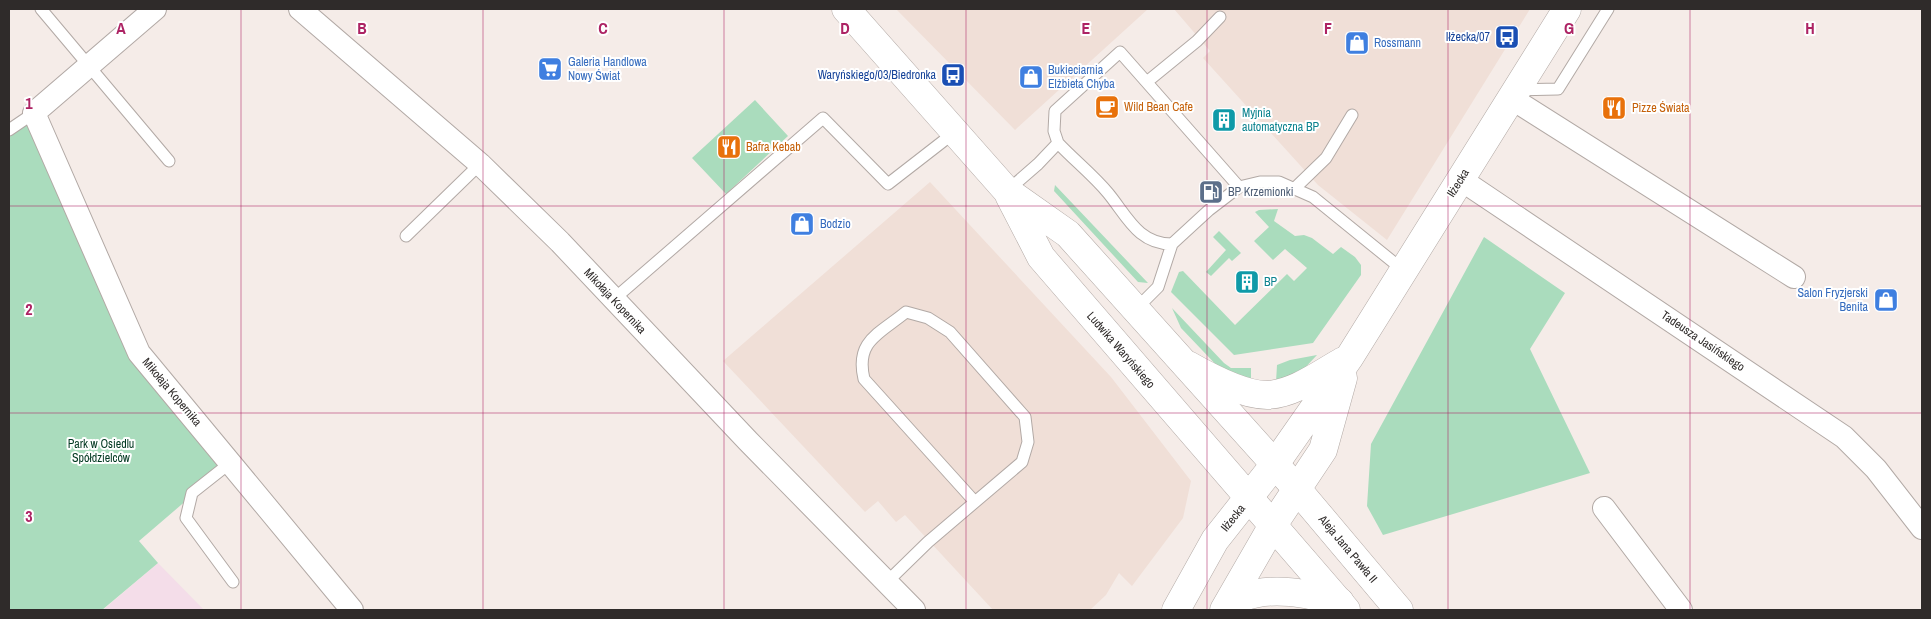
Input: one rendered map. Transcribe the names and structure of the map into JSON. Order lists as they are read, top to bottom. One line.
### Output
{"streets":{"main road":["Iłżecka","Ludwika Waryńskiego","Aleja Jana Pawła II"],"street":["Mikołaja Kopernika","Tadeusza Jasińskiego"]},"crossings":[["Iłżecka","Tadeusza Jasińskiego"],["Iłżecka","Ludwika Waryńskiego"],["Iłżecka","Aleja Jana Pawła II"],["Ludwika Waryńskiego","Aleja Jana Pawła II"]],"parks":["Park w Osiedlu Spółdzielców"],"places":{"bus stop":["Iłżecka/07","Waryńskiego/03/Biedronka"],"shop":["Rossmann","Bukieciarnia Elżbieta Chyba","Bodzio","Salon Fryzjerski Benita"],"supermarket":["Galeria Handlowa Nowy Świat"],"cafe":["Wild Bean Cafe"],"restaurant":["Pizze Świata","Bafra Kebab"],"building":["Myjnia automatyczna BP","BP"],"fuel station":["BP Krzemionki"]},"grid":{"columns":["A","B","C","D","E","F","G","H"],"rows":["1","2","3"]}}
